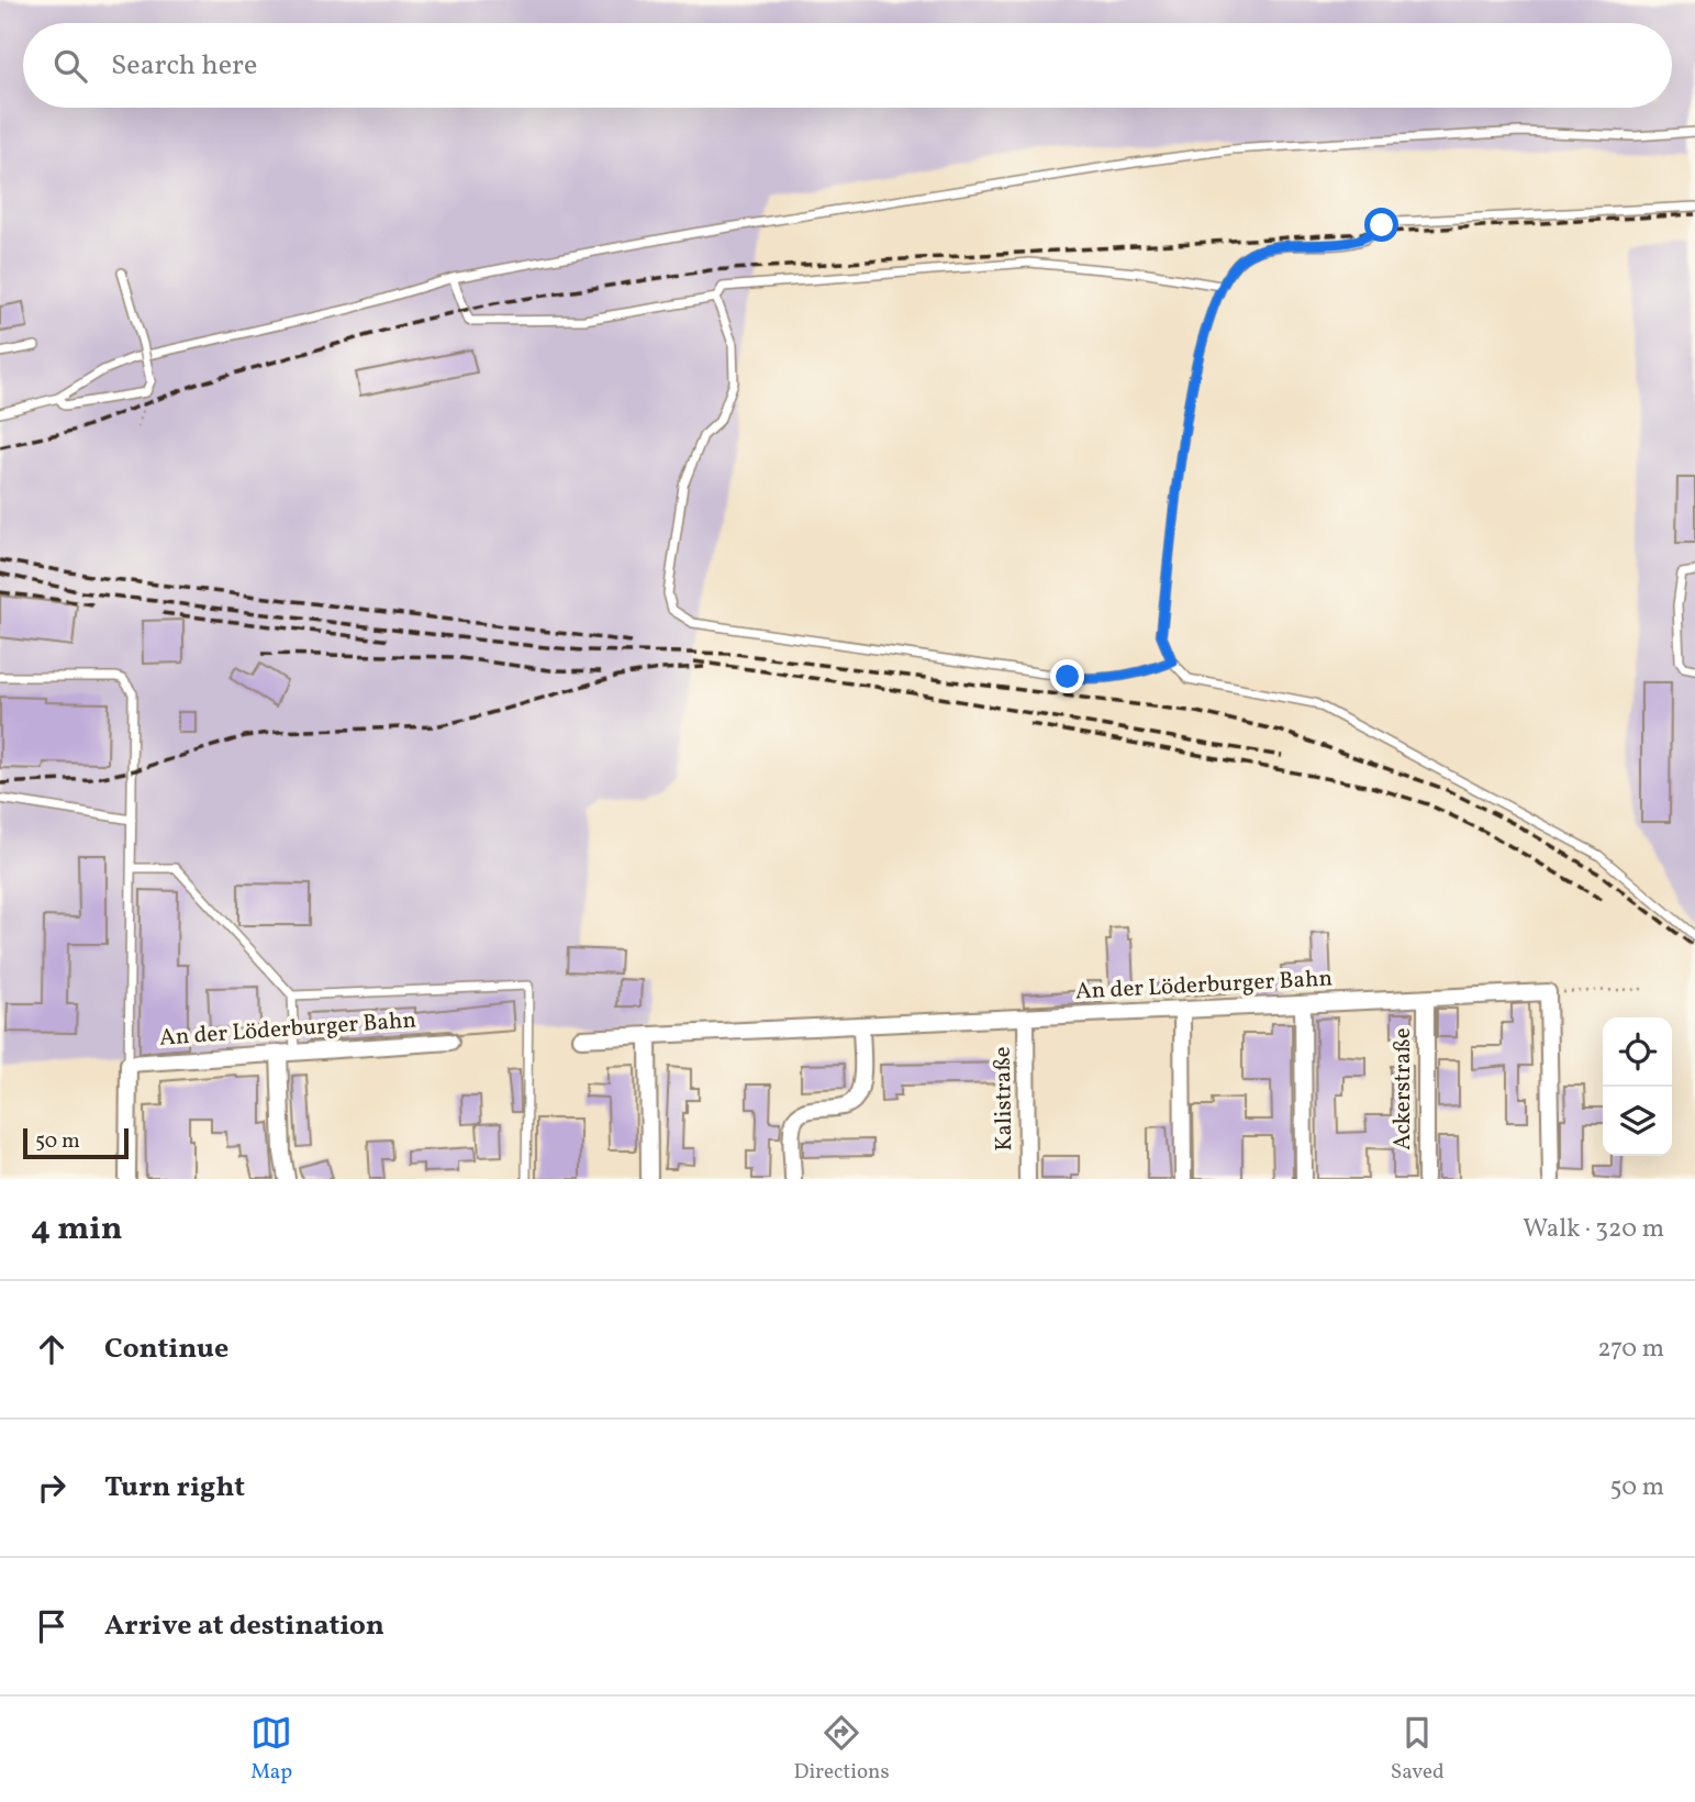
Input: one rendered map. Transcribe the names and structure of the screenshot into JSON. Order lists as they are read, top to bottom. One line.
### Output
{"streets":{"street":["An der Löderburger Bahn","Ackerstraße","Kalistraße"]},"crossings":[["An der Löderburger Bahn","Ackerstraße"],["An der Löderburger Bahn","Kalistraße"]],"scale_bar":"50 m","page":{"search":"Search here","scale":"50 m","heading":["4 min","Walk · 320 m"],"list":[["Continue","270 m"],["Turn right","50 m"],"Arrive at destination"],"nav":["Map","Directions","Saved"]}}
